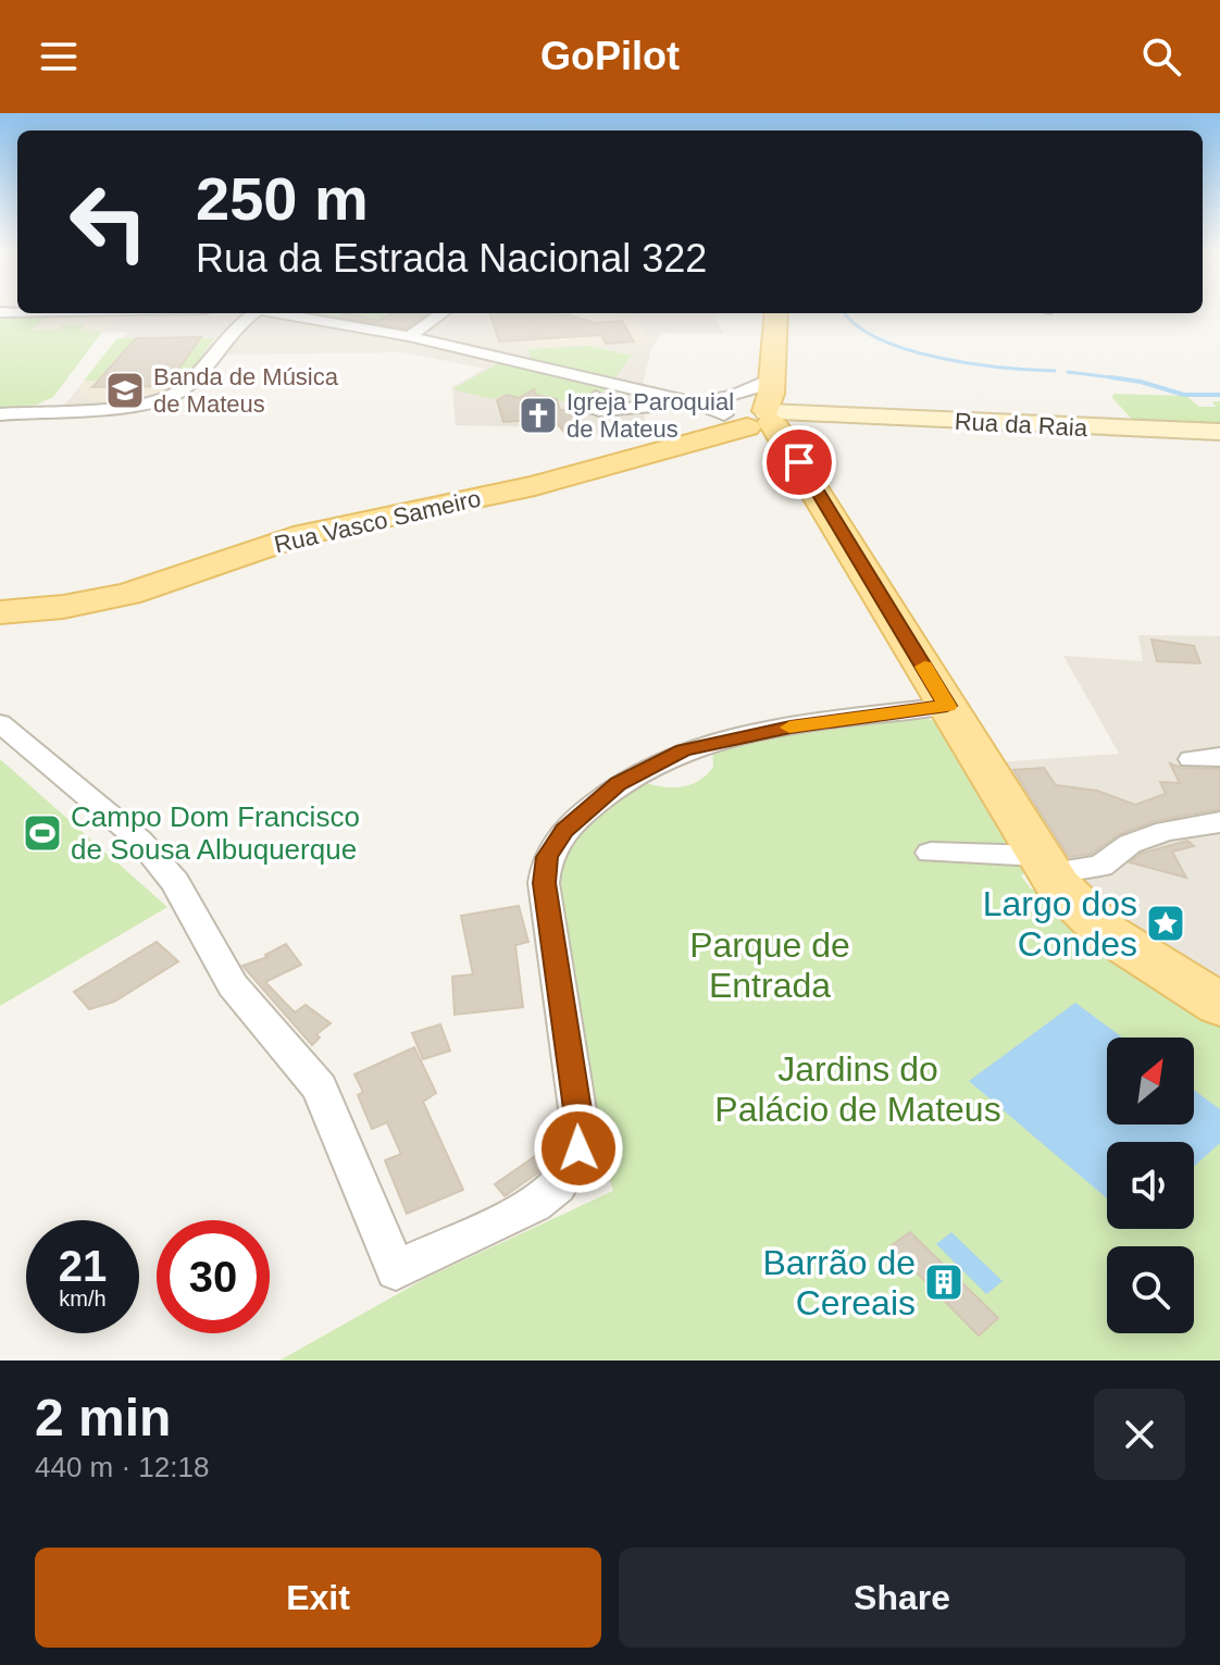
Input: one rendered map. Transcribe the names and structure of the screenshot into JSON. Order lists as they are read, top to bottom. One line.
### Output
{"streets":{"main road":["Rua da Raia","Rua Vasco Sameiro"]},"crossings":[["Rua da Raia","Rua Vasco Sameiro"]],"parks":["Parque de Entrada","Jardins do Palácio de Mateus"],"places":{"school or university":["Banda de Música de Mateus"],"church":["Igreja Paroquial de Mateus"],"sports":["Campo Dom Francisco de Sousa Albuquerque"],"place":["Largo dos Condes"],"building":["Barrão de Cereais"]},"north":"top right","page":{"header":"GoPilot","turn":["250 m","Rua da Estrada Nacional 322"],"speed":"21 km/h","limit":"30","heading":["2 min","440 m · 12:18"],"buttons":["Exit","Share"]}}
